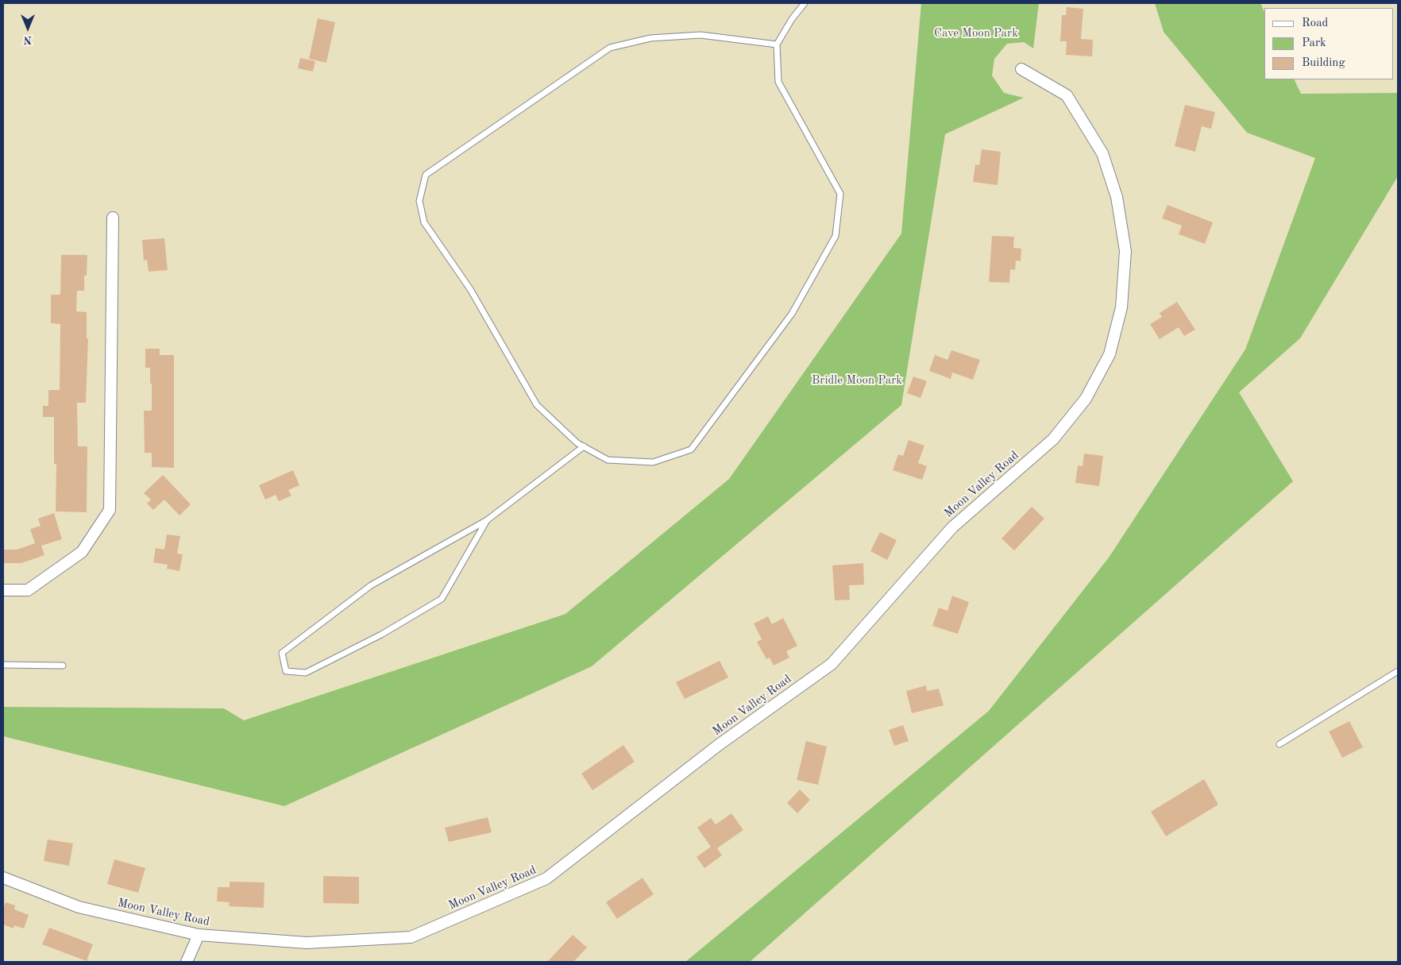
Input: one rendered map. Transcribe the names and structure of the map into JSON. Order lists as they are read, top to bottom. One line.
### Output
{"streets":{"street":["Moon Valley Road"]},"parks":["Cave Moon Park","Bridle Moon Park"],"legend":["Road","Park","Building"],"north":"bottom"}
